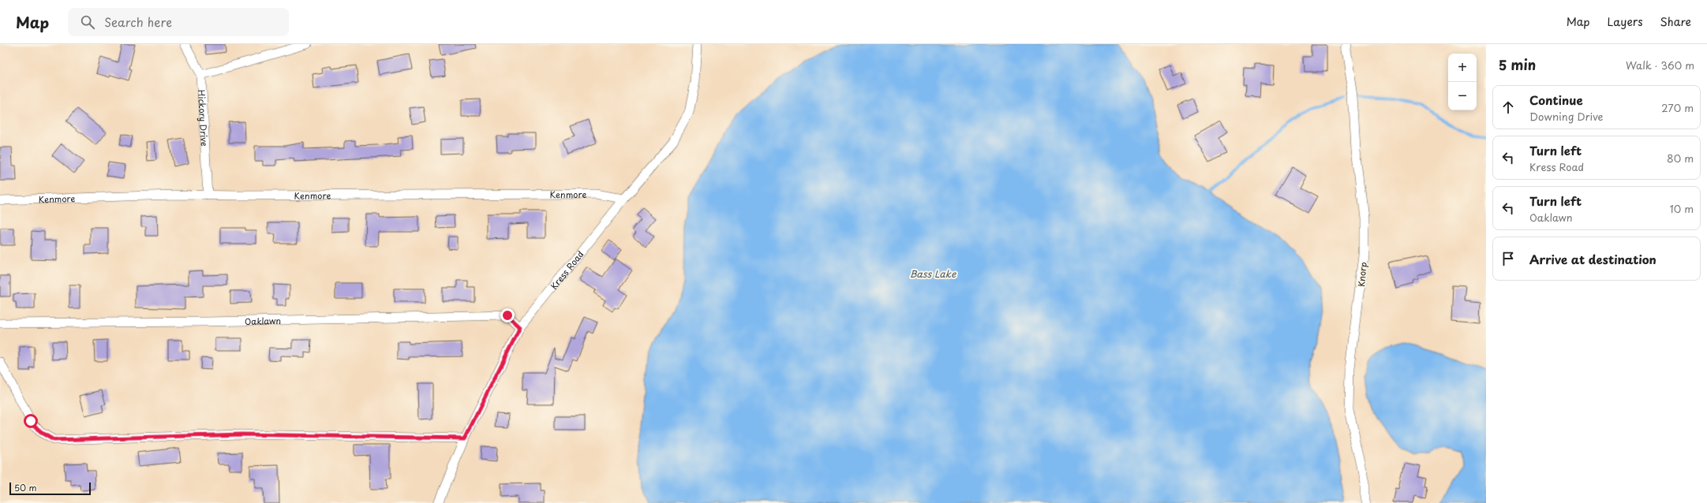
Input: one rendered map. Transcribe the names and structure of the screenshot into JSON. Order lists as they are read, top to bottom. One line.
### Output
{"streets":{"street":["Hickory Drive","Kenmore","Kress Road","Knorp","Oaklawn"]},"crossings":[["Hickory Drive","Kenmore"],["Kenmore","Kress Road"],["Kress Road","Oaklawn"]],"water":["Bass Lake"],"scale_bar":"50 m","page":{"header":"Map","search":"Search here","nav":["Map","Layers","Share"],"heading":["5 min","Walk · 360 m"],"map_buttons":["+","−"],"list":[["Continue","Downing Drive","270 m"],["Turn left","Kress Road","80 m"],["Turn left","Oaklawn","10 m"],"Arrive at destination"],"scale":"50 m"}}
